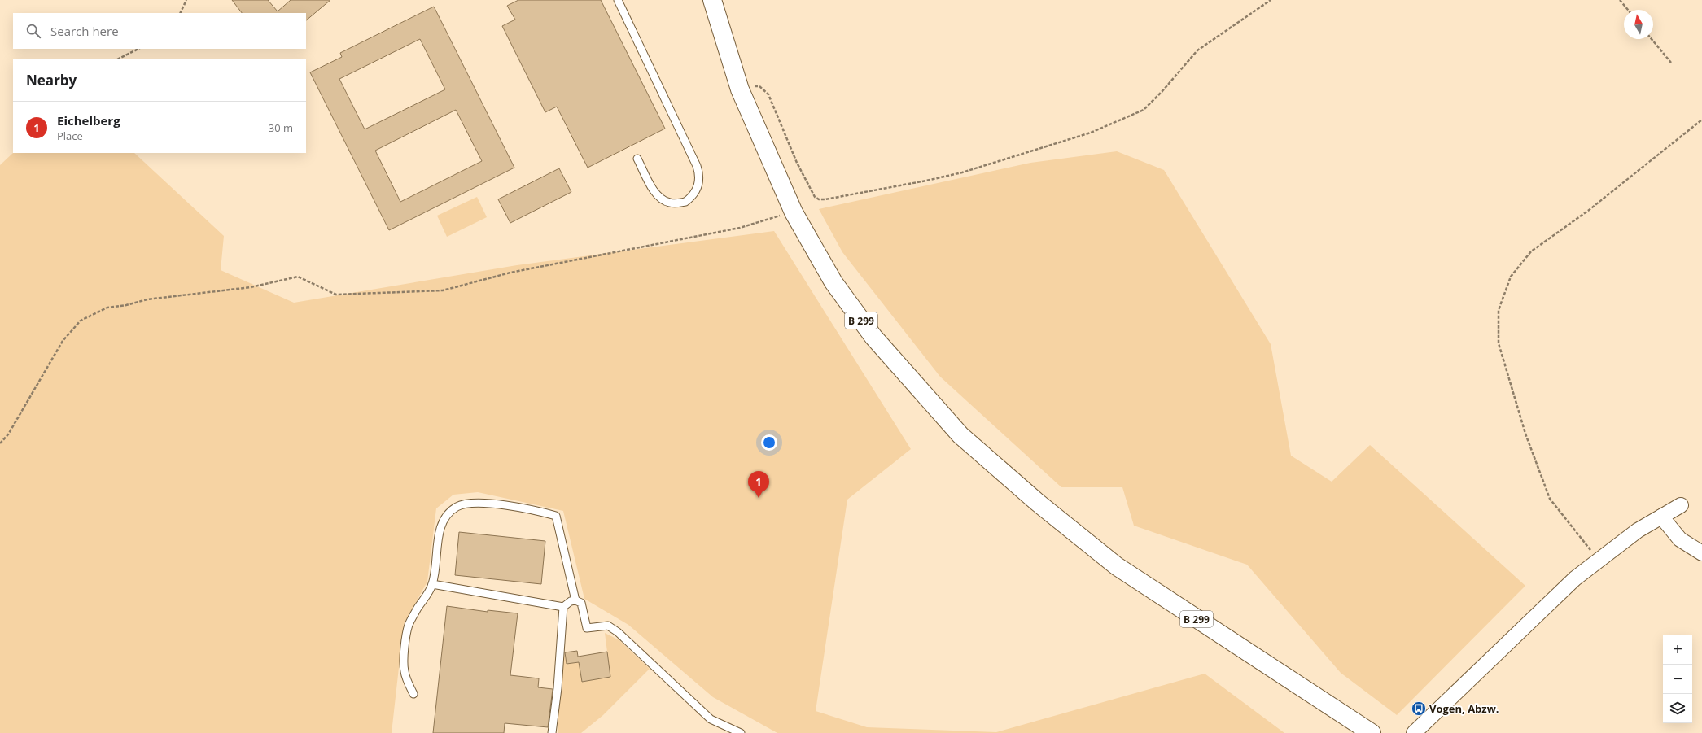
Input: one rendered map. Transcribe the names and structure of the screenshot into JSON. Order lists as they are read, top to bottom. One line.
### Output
{"streets":{"main road":["B 299"]},"places":{"bus stop":["Vogen, Abzw."]},"north":"top","page":{"search":"Search here","heading":"Nearby","list":[{"mark":"1","name":"Eichelberg","note":"Place","value":"30 m"}],"pins":"1","map_buttons":["+","−"]}}
